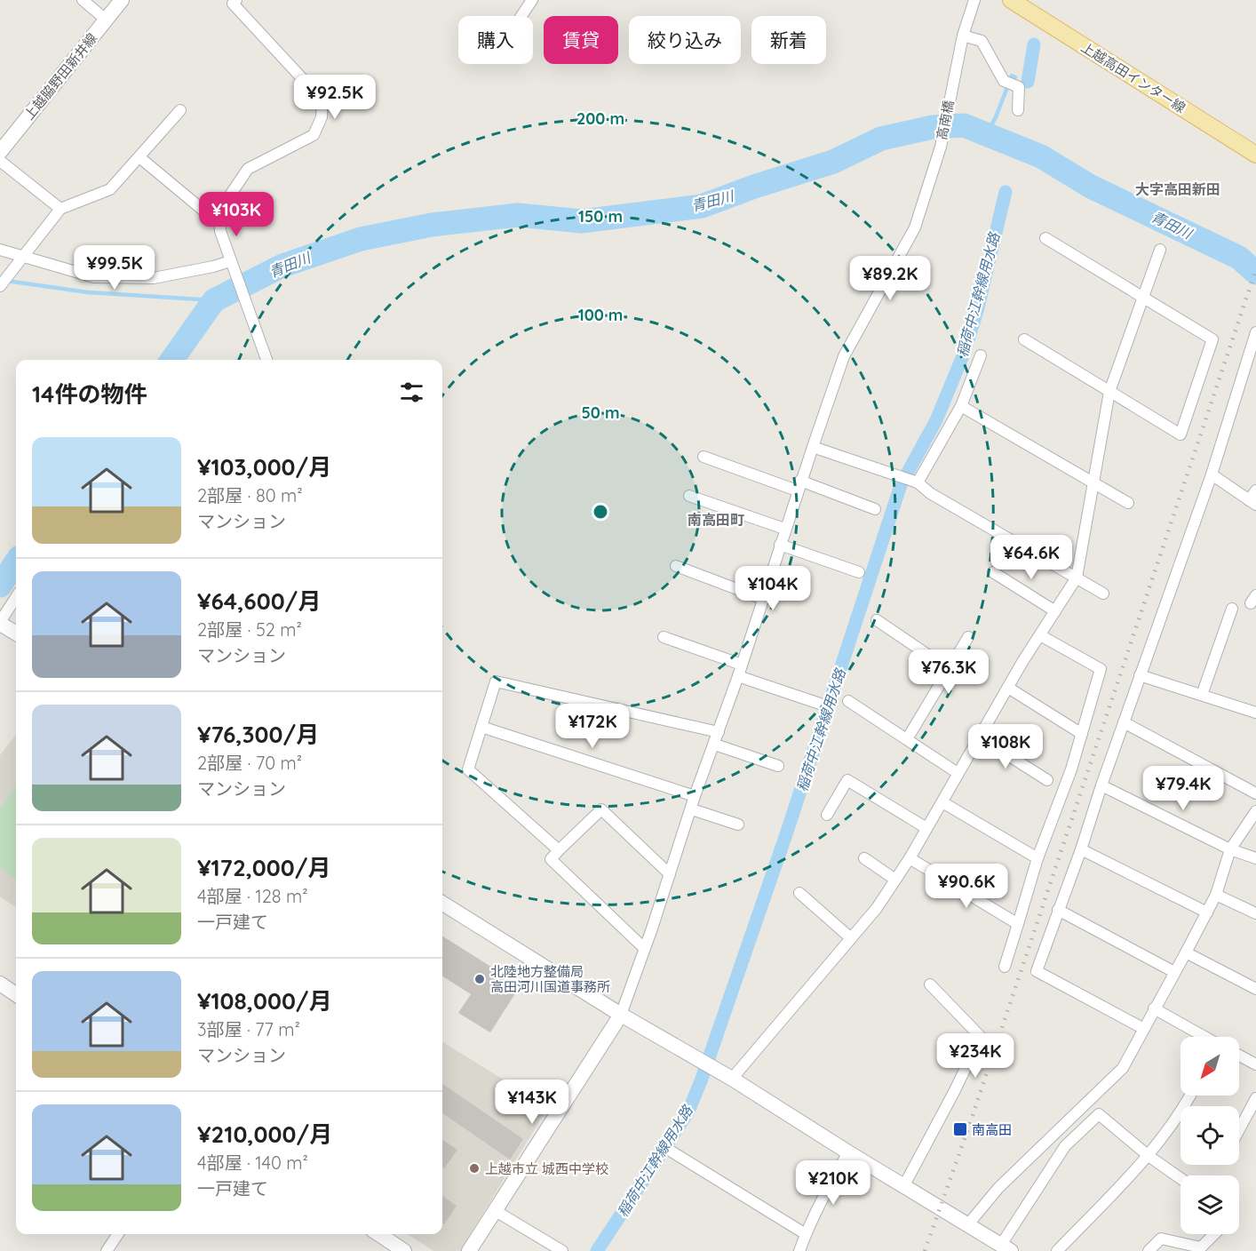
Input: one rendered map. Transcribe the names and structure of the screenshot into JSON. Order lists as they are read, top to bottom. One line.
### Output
{"streets":{"main road":["上越高田インター線"],"street":["上越脇野田新井線","高南橋"]},"districts":["大字高田新田","南高田町"],"water":["青田川","稲荷中江幹線用水路"],"places":{"other":["北陸地方整備局 高田河川国道事務所","上越市立 城西中学校"],"transit":["南高田"]},"north":"bottom left","page":{"chip":["購入","賃貸","絞り込み","新着"],"price":["¥92.5K","¥103K","¥99.5K","¥89.2K","¥64.6K","¥104K","¥76.3K","¥172K","¥108K","¥79.4K","¥90.6K","¥234K","¥143K","¥210K"],"heading":"14件の物件","list":[{"name":"¥103,000/月","note":"2部屋 · 80 m² · マンション"},{"name":"¥64,600/月","note":"2部屋 · 52 m² · マンション"},{"name":"¥76,300/月","note":"2部屋 · 70 m² · マンション"},{"name":"¥172,000/月","note":"4部屋 · 128 m² · 一戸建て"},{"name":"¥108,000/月","note":"3部屋 · 77 m² · マンション"},{"name":"¥210,000/月","note":"4部屋 · 140 m² · 一戸建て"}]},"rings":["200 m","150 m","100 m","50 m"]}
